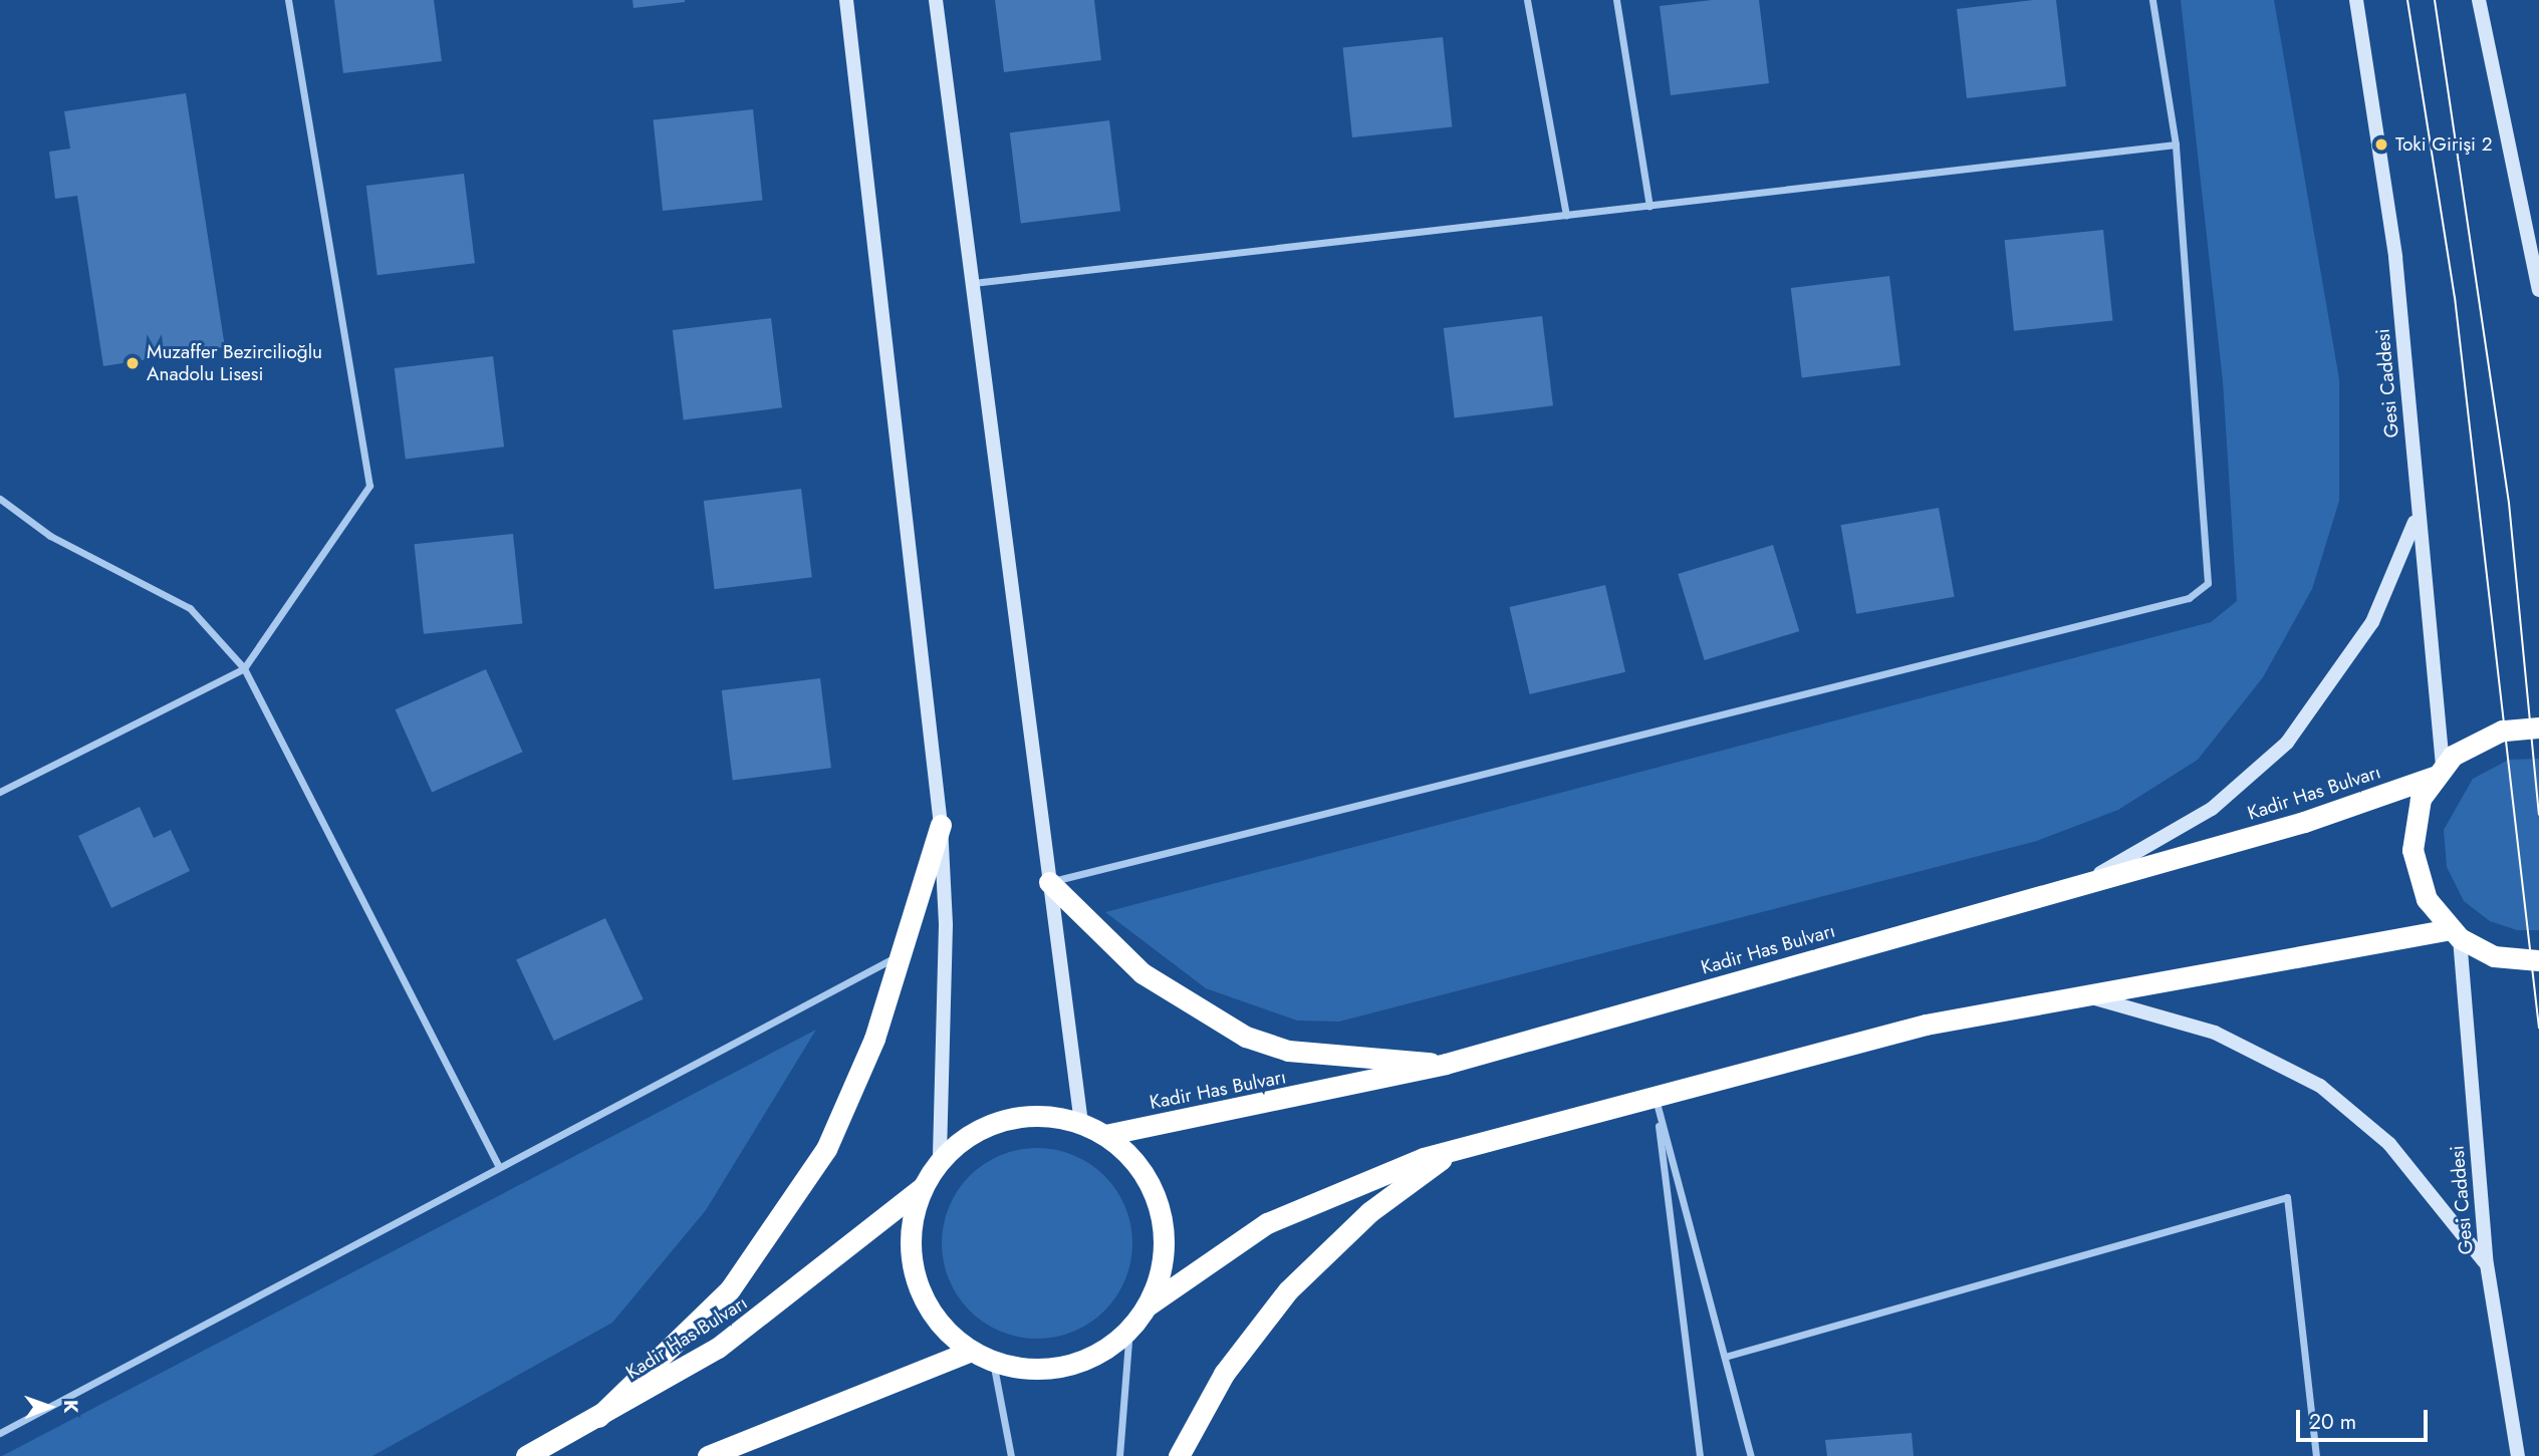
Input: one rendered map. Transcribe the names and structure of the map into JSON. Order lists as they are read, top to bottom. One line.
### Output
{"streets":{"highway":["Kadir Has Bulvarı"],"main road":["Gesi Caddesi"]},"crossings":[["Gesi Caddesi","Kadir Has Bulvarı"]],"places":["Toki Girişi 2","Muzaffer Bezircilioğlu Anadolu Lisesi"],"scale_bar":"20 m","north":"right"}
